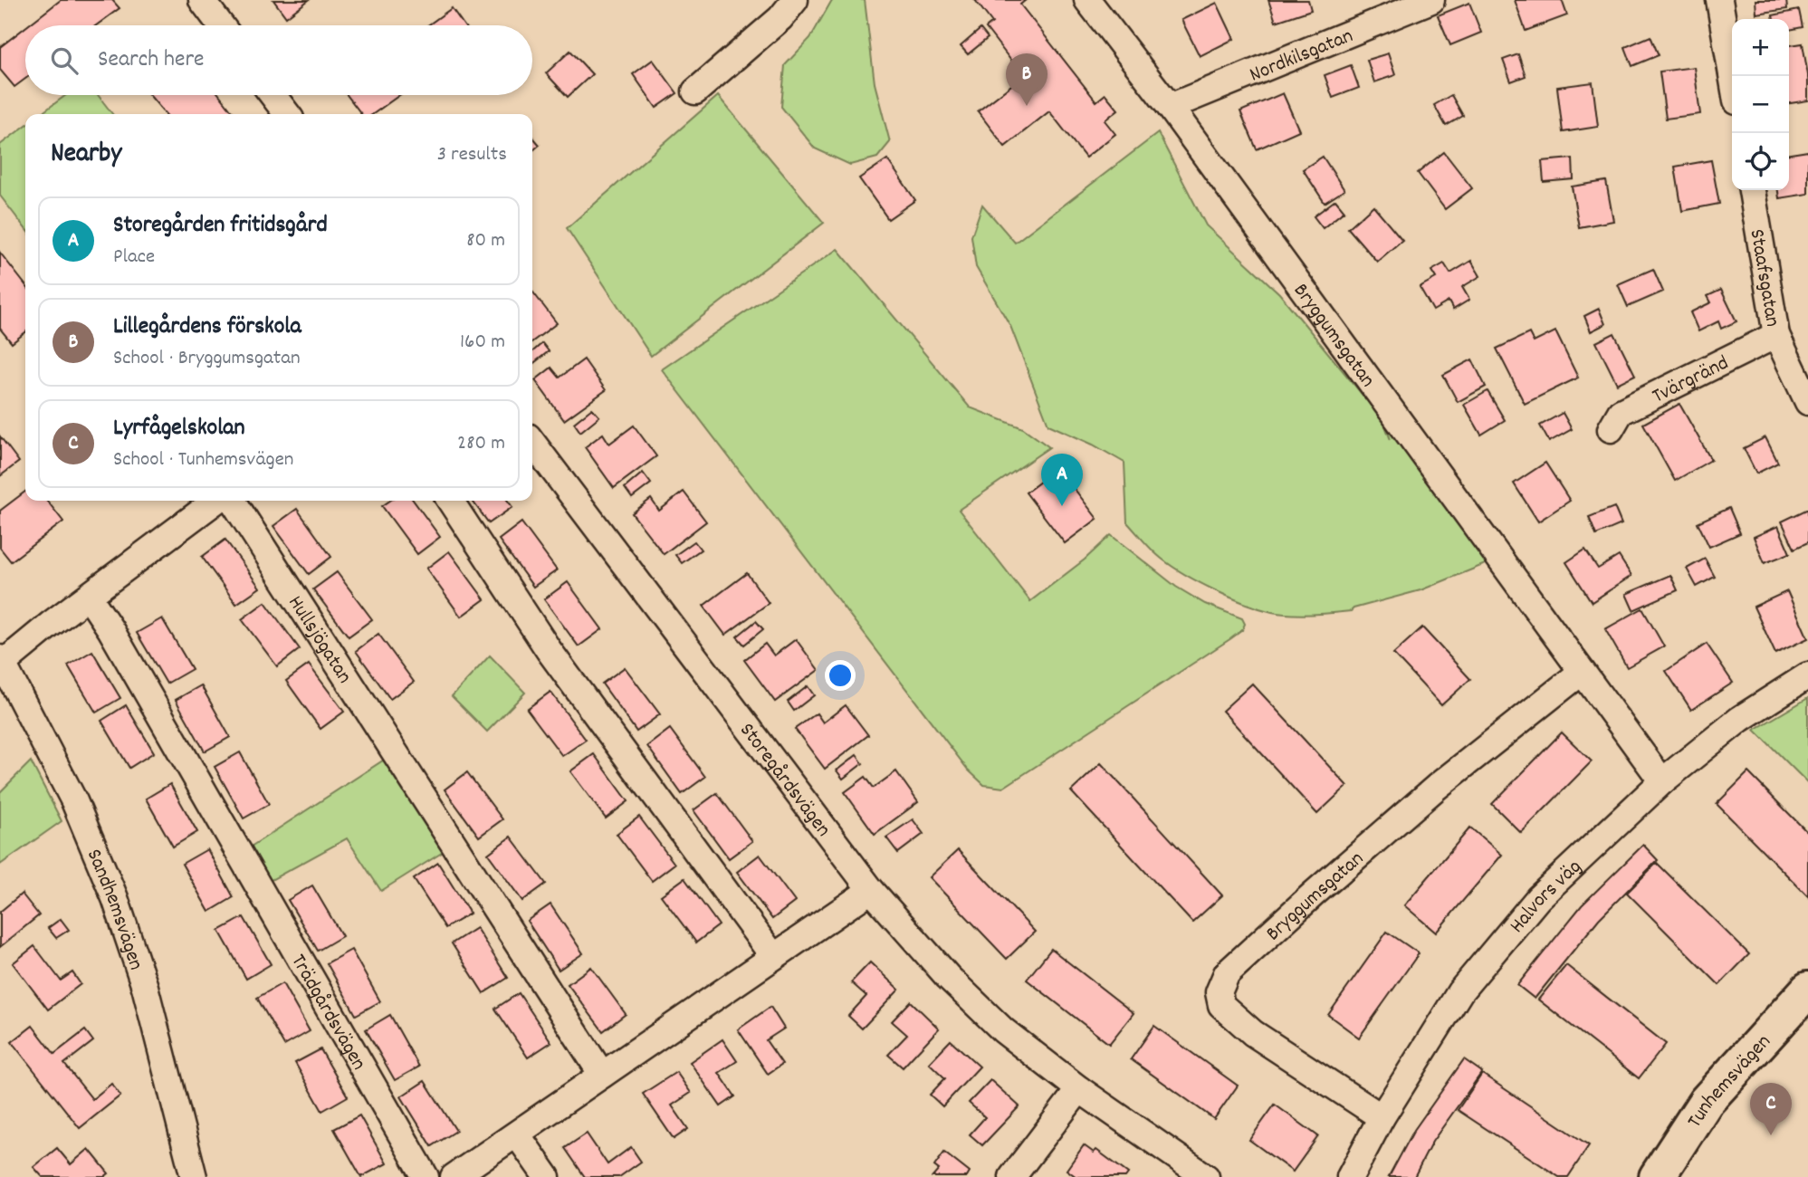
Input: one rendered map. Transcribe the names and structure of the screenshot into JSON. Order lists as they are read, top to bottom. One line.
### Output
{"streets":{"street":["Nordkilsgatan","Staafsgatan","Bryggumsgatan","Tvärgränd","Hullsjögatan","Storegårdsvägen","Halvors väg","Sandhemsvägen","Trädgårdsvägen","Tunhemsvägen"]},"crossings":[["Nordkilsgatan","Bryggumsgatan"],["Staafsgatan","Tvärgränd"],["Bryggumsgatan","Halvors väg"]],"page":{"map_buttons":["+","−"],"search":"Search here","pins":["B","A","C"],"heading":["Nearby","3 results"],"list":[{"mark":"A","name":"Storegården fritidsgård","note":"Place","value":"80 m"},{"mark":"B","name":"Lillegårdens förskola","note":"School · Bryggumsgatan","value":"160 m"},{"mark":"C","name":"Lyrfågelskolan","note":"School · Tunhemsvägen","value":"280 m"}]}}
